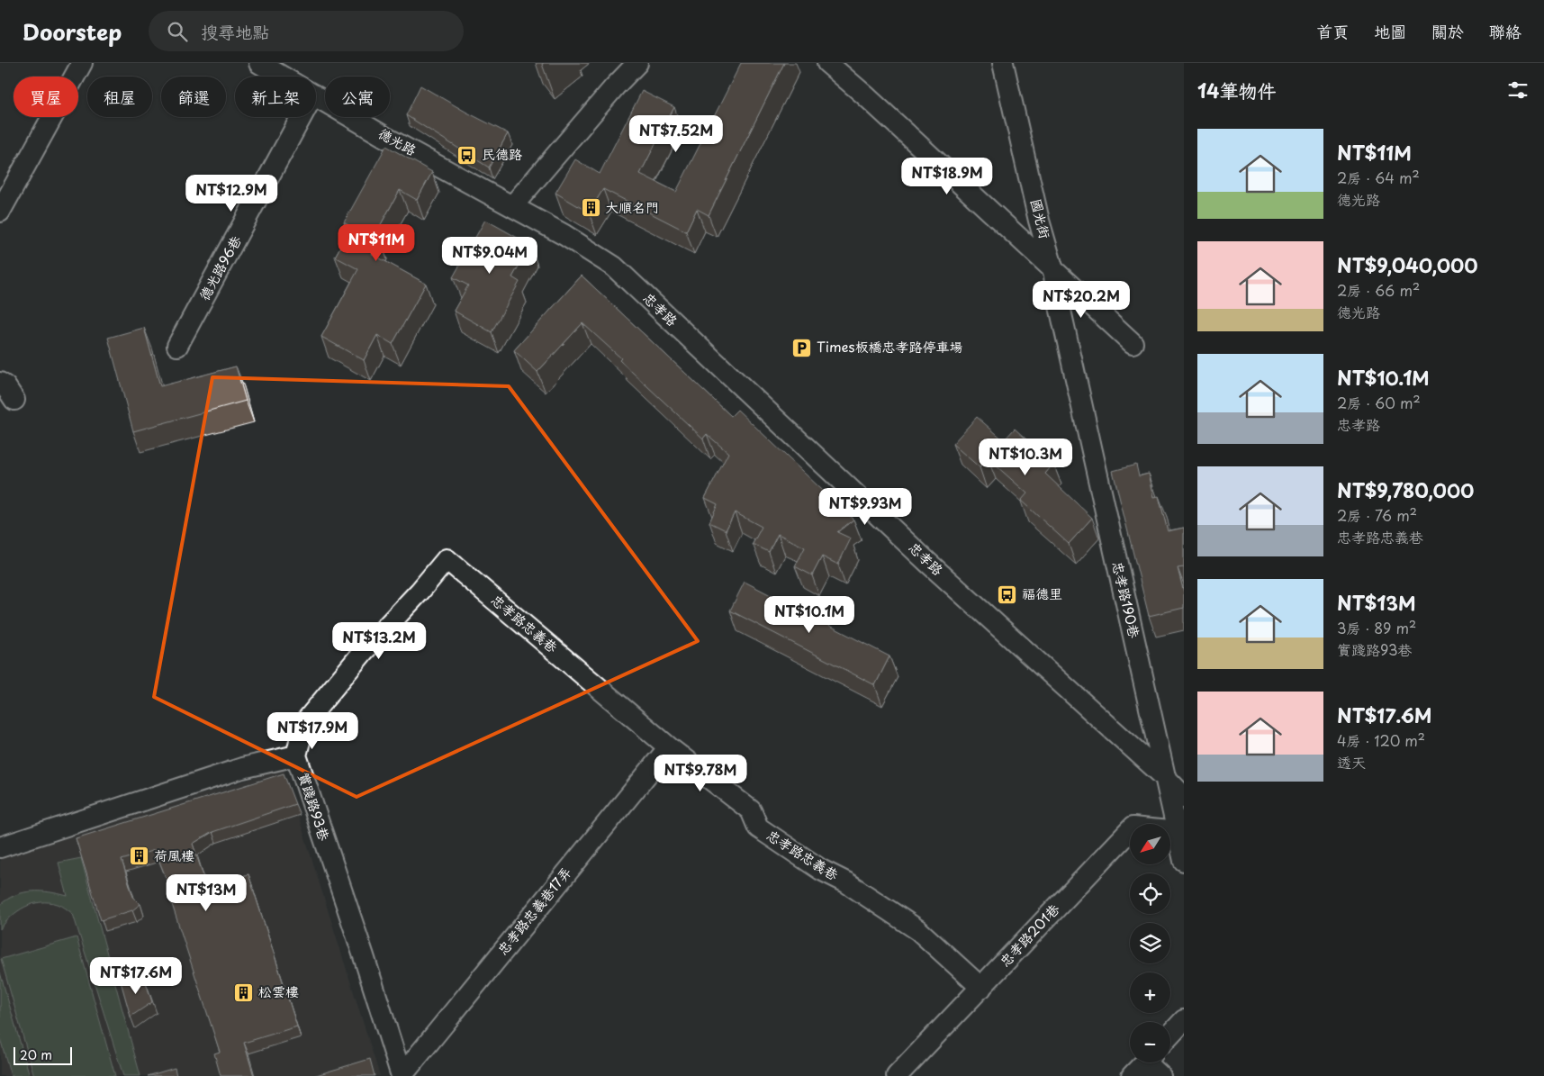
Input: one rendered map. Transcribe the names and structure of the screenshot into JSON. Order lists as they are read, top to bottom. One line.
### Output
{"streets":{"street":["德光路","國光街","德光路96巷","忠孝路","忠孝路190巷","忠孝路忠義巷","實踐路93巷","忠孝路忠義巷17弄","忠孝路201巷"]},"crossings":[["德光路","忠孝路"],["國光街","忠孝路190巷"],["忠孝路","忠孝路190巷"],["忠孝路190巷","忠孝路201巷"],["忠孝路忠義巷","實踐路93巷"],["忠孝路忠義巷","忠孝路忠義巷17弄"],["忠孝路忠義巷","忠孝路201巷"],["實踐路93巷","忠孝路忠義巷17弄"]],"places":{"bus stop":["民德路","福德里"],"building":["大順名門","荷風樓","松雲樓"],"parking":["Times板橋忠孝路停車場"]},"scale_bar":"20 m","north":"bottom left","page":{"header":"Doorstep","search":"搜尋地點","nav":["首頁","地圖","關於","聯絡"],"heading":"14筆物件","chip":["買屋","租屋","篩選","新上架","公寓"],"price":["NT$7.52M","NT$18.9M","NT$12.9M","NT$11M","NT$9.04M","NT$20.2M","NT$10.3M","NT$9.93M","NT$10.1M","NT$13.2M","NT$17.9M","NT$9.78M","NT$13M","NT$17.6M"],"list":[{"name":"NT$11M","note":"2房 · 64 m² · 德光路"},{"name":"NT$9,040,000","note":"2房 · 66 m² · 德光路"},{"name":"NT$10.1M","note":"2房 · 60 m² · 忠孝路"},{"name":"NT$9,780,000","note":"2房 · 76 m² · 忠孝路忠義巷"},{"name":"NT$13M","note":"3房 · 89 m² · 實踐路93巷"},{"name":"NT$17.6M","note":"4房 · 120 m² · 透天"}],"map_buttons":["+","−"],"scale":"20 m"}}
